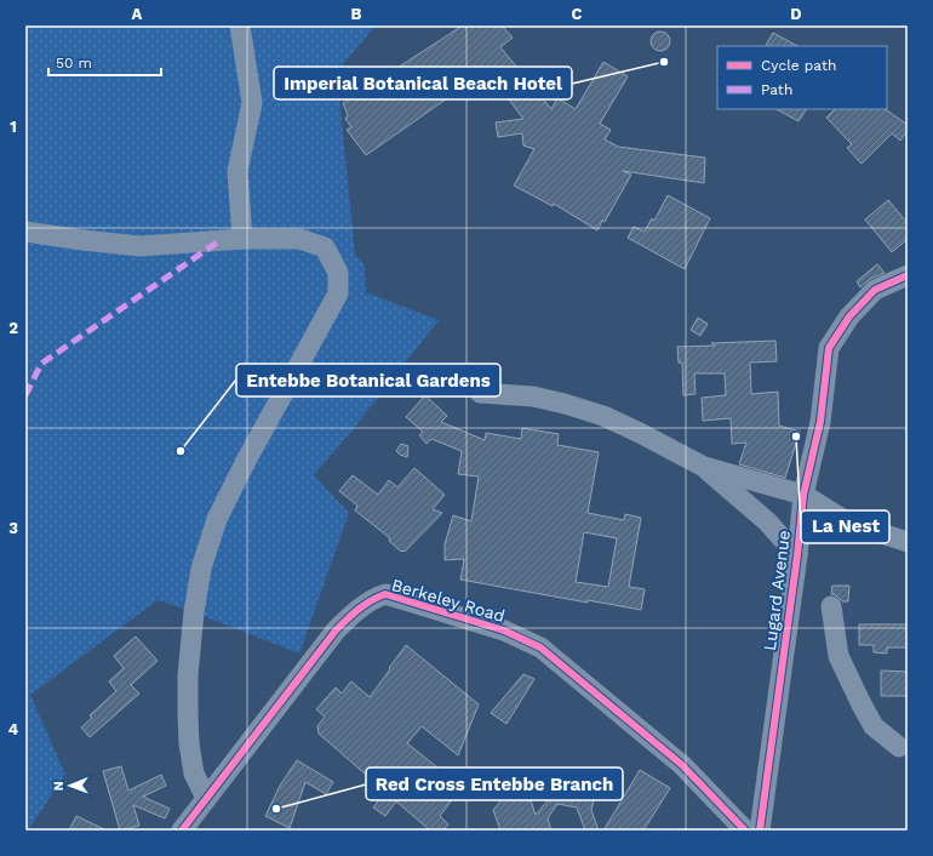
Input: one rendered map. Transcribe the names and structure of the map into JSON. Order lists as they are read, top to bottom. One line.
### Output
{"streets":{"street":["Lugard Avenue","Berkeley Road"]},"places":["Imperial Botanical Beach Hotel","La Nest","Entebbe Botanical Gardens","Red Cross Entebbe Branch"],"legend":["Cycle path","Path"],"scale_bar":"50 m","north":"left","grid":{"columns":["A","B","C","D"],"rows":["1","2","3","4"]}}
